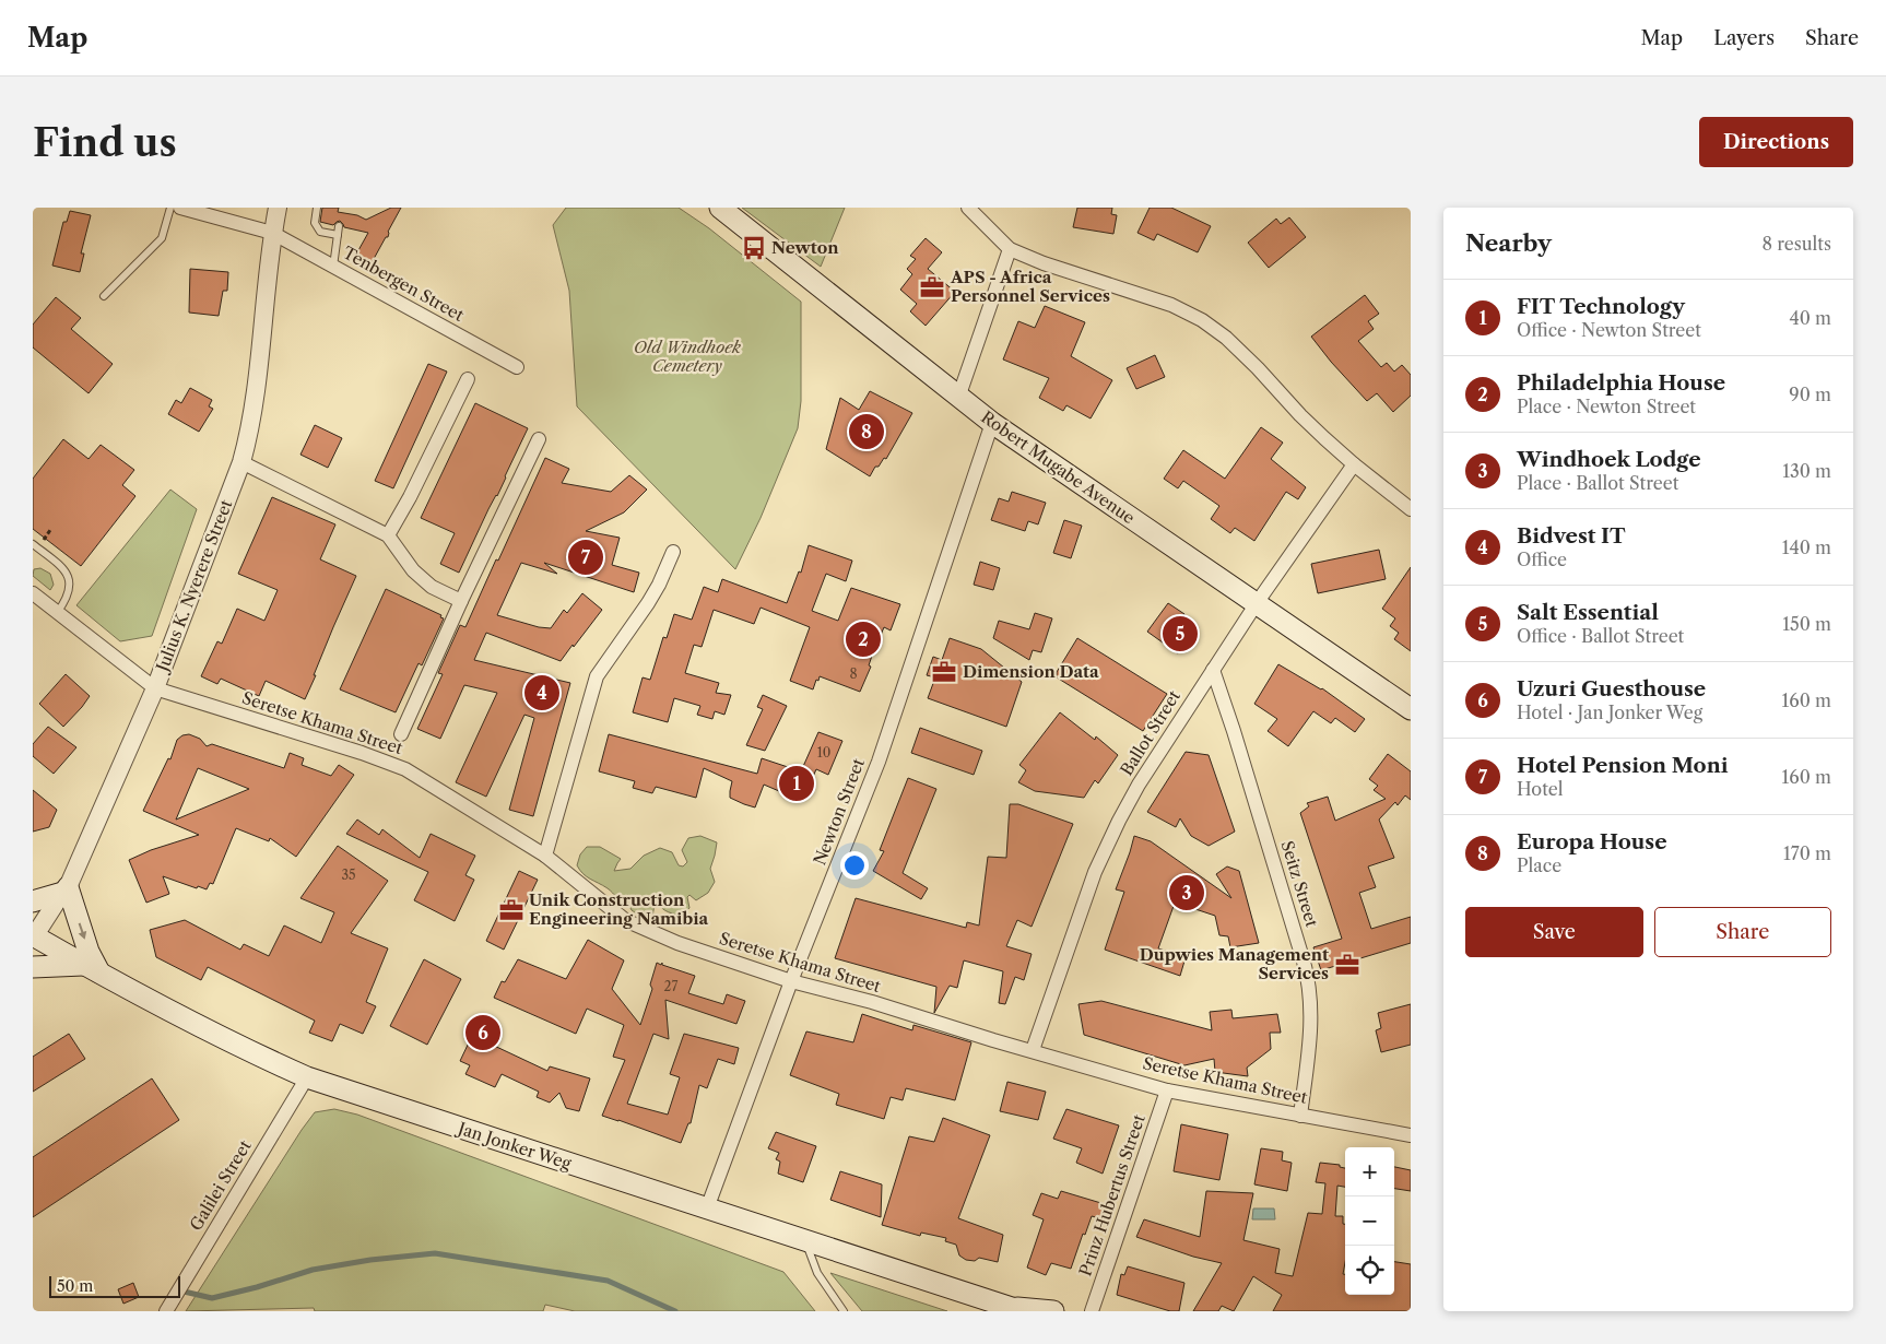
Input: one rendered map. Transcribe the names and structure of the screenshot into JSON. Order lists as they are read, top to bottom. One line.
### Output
{"streets":{"main road":["Robert Mugabe Avenue","Jan Jonker Weg"],"street":["Tenbergen Street","Julius K. Nyerere Street","Seretse Khama Street","Ballot Street","Newton Street","Seitz Street","Galilei Street","Prinz Hubertus Street"]},"crossings":[["Tenbergen Street","Julius K. Nyerere Street"],["Robert Mugabe Avenue","Ballot Street"],["Robert Mugabe Avenue","Newton Street"],["Julius K. Nyerere Street","Seretse Khama Street"],["Julius K. Nyerere Street","Jan Jonker Weg"],["Seretse Khama Street","Ballot Street"],["Seretse Khama Street","Newton Street"],["Seretse Khama Street","Seitz Street"],["Seretse Khama Street","Prinz Hubertus Street"],["Ballot Street","Seitz Street"],["Newton Street","Jan Jonker Weg"],["Jan Jonker Weg","Galilei Street"]],"parks":["Old Windhoek Cemetery"],"places":{"bus stop":["Newton"],"office":["APS - Africa Personnel Services","Dimension Data","Unik Construction Engineering Namibia","Dupwies Management Services"]},"house_numbers":["8","10","35","27"],"scale_bar":"50 m","page":{"header":"Map","nav":["Map","Layers","Share"],"buttons":["Directions",["Save","Share"]],"title":"Find us","heading":["Nearby","8 results"],"list":[{"mark":"1","name":"FIT Technology","note":"Office · Newton Street","value":"40 m"},{"mark":"2","name":"Philadelphia House","note":"Place · Newton Street","value":"90 m"},{"mark":"3","name":"Windhoek Lodge","note":"Place · Ballot Street","value":"130 m"},{"mark":"4","name":"Bidvest IT","note":"Office","value":"140 m"},{"mark":"5","name":"Salt Essential","note":"Office · Ballot Street","value":"150 m"},{"mark":"6","name":"Uzuri Guesthouse","note":"Hotel · Jan Jonker Weg","value":"160 m"},{"mark":"7","name":"Hotel Pension Moni","note":"Hotel","value":"160 m"},{"mark":"8","name":"Europa House","note":"Place","value":"170 m"}],"pins":["8","7","5","2","4","1","3","6"],"map_buttons":["+","−"],"scale":"50 m"}}
